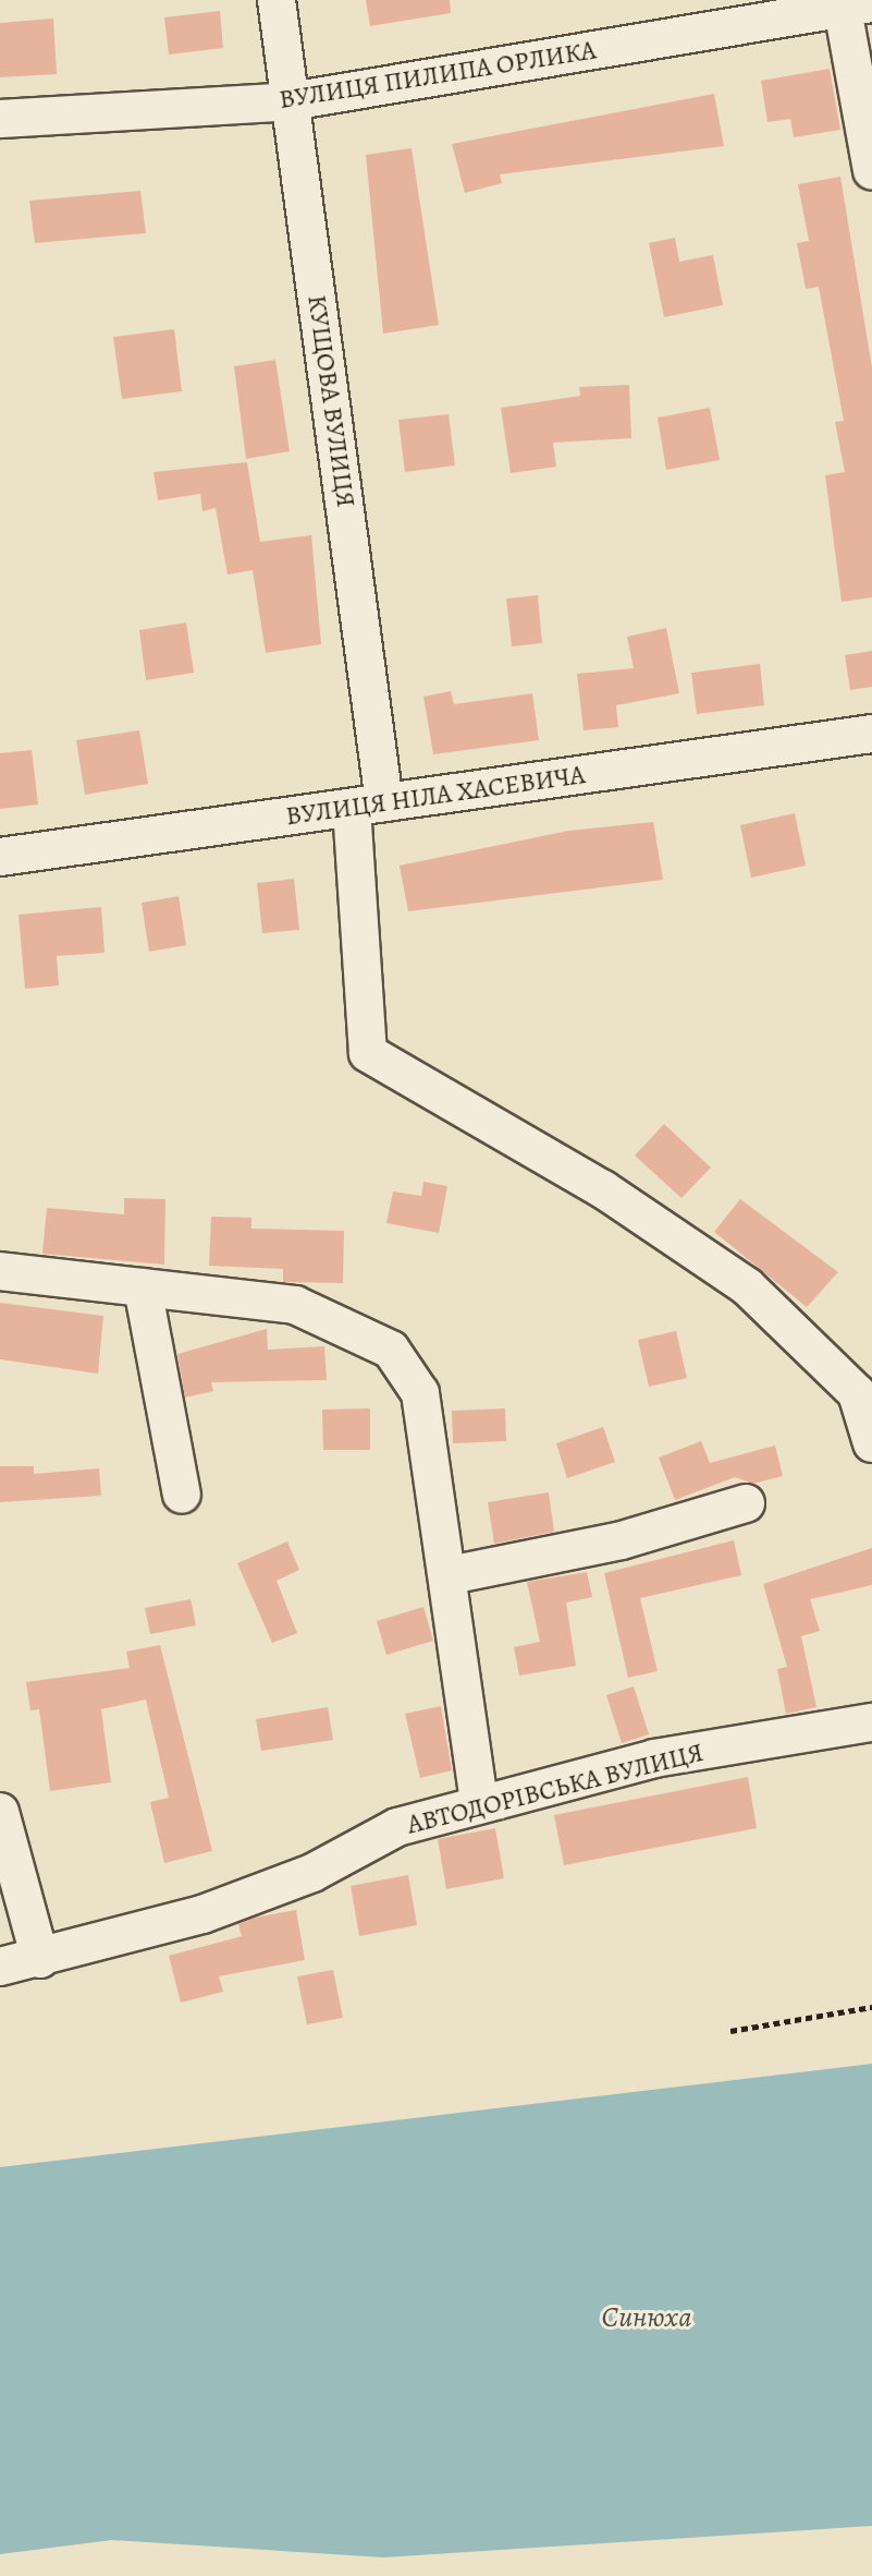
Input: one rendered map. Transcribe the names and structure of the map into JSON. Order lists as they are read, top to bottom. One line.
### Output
{"streets":{"street":["ВУЛИЦЯ ПИЛИПА ОРЛИКА","КУЩОВА ВУЛИЦЯ","ВУЛИЦЯ НІЛА ХАСЕВИЧА","АВТОДОРІВСЬКА ВУЛИЦЯ"]},"crossings":[["ВУЛИЦЯ ПИЛИПА ОРЛИКА","КУЩОВА ВУЛИЦЯ"],["КУЩОВА ВУЛИЦЯ","ВУЛИЦЯ НІЛА ХАСЕВИЧА"]],"water":["Синюха"]}
